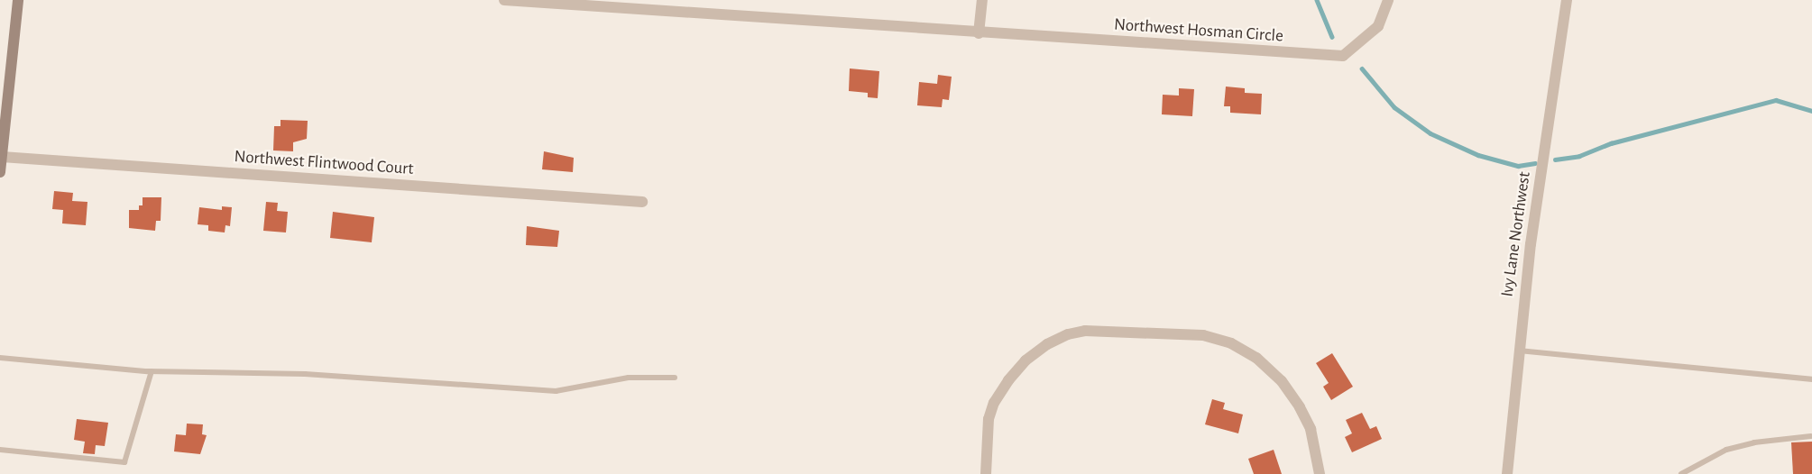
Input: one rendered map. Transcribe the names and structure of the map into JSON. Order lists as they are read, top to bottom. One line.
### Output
{"streets":{"street":["Northwest Hosman Circle","Northwest Flintwood Court","Ivy Lane Northwest"]}}
